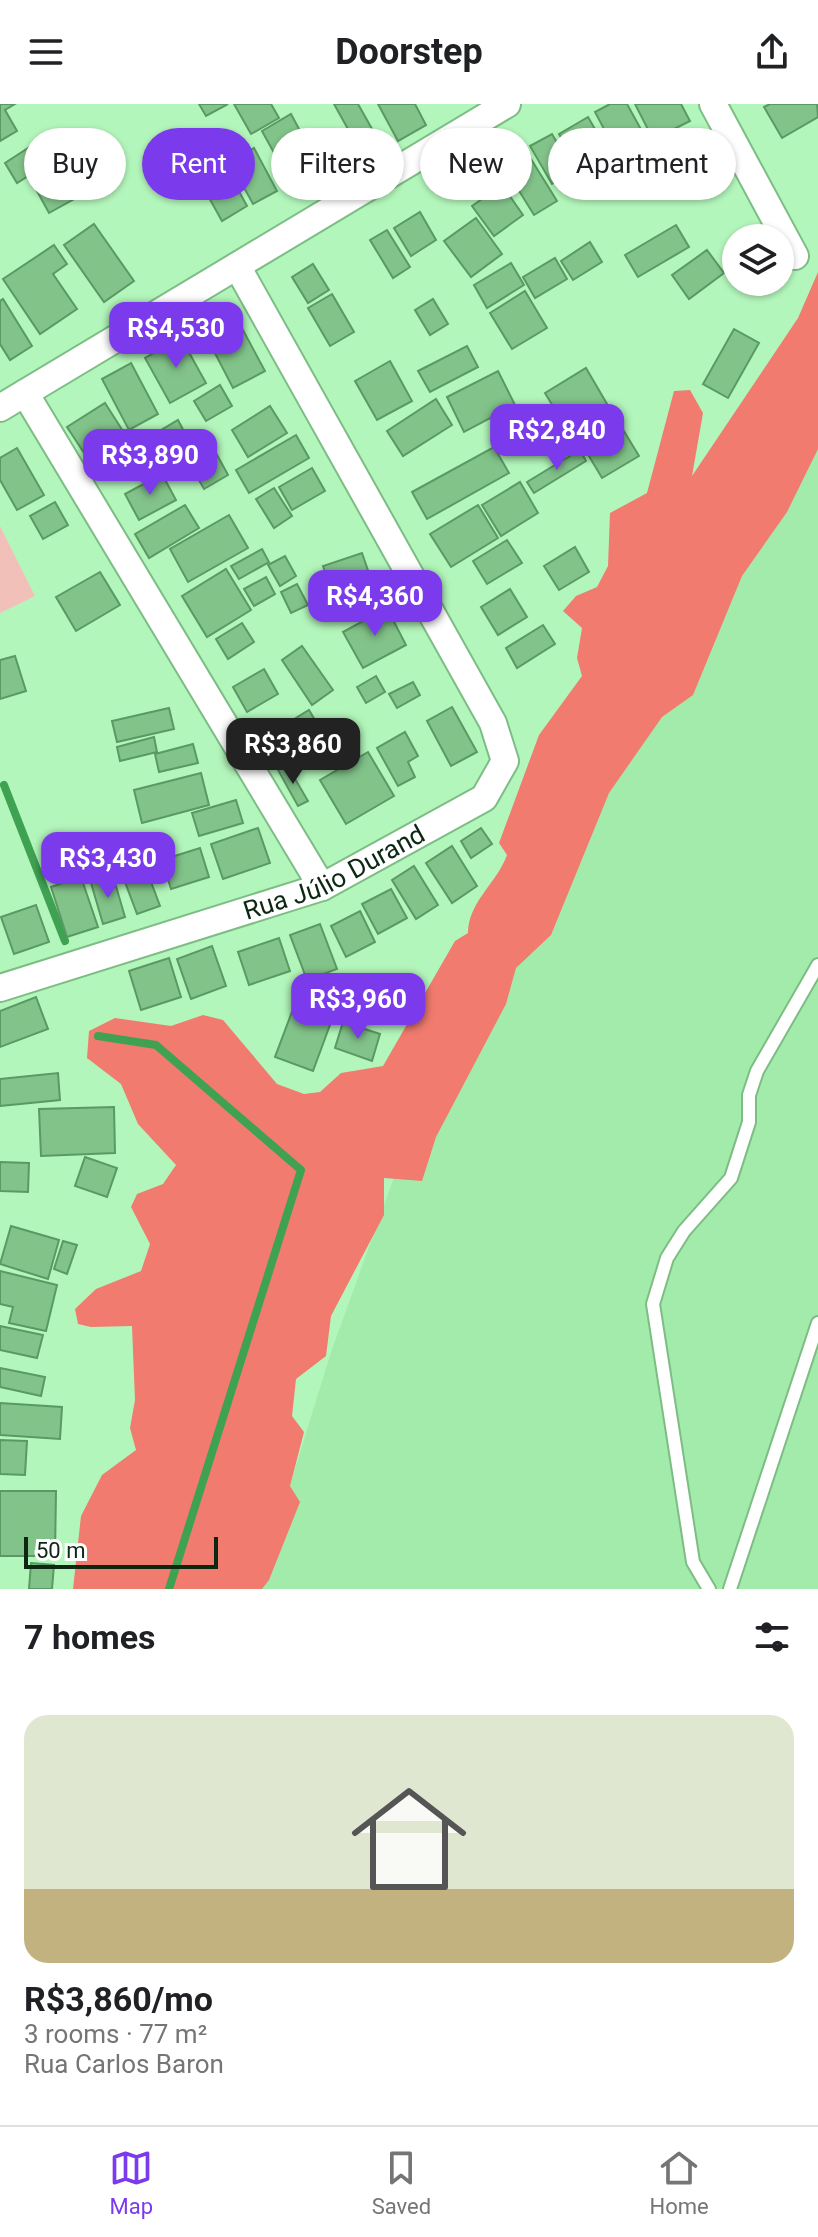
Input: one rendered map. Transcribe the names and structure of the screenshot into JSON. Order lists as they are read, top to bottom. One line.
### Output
{"streets":{"street":["Rua Júlio Durand"]},"scale_bar":"50 m","page":{"header":"Doorstep","chip":["Buy","Rent","Filters","New","Apartment"],"price":["R$4,530","R$2,840","R$3,890","R$4,360","R$3,860","R$3,430","R$3,960"],"scale":"50 m","heading":"7 homes","list":[{"name":"R$3,860/mo","note":"3 rooms · 77 m² · Rua Carlos Baron"}],"tabs":["Map","Saved","Home"]}}
